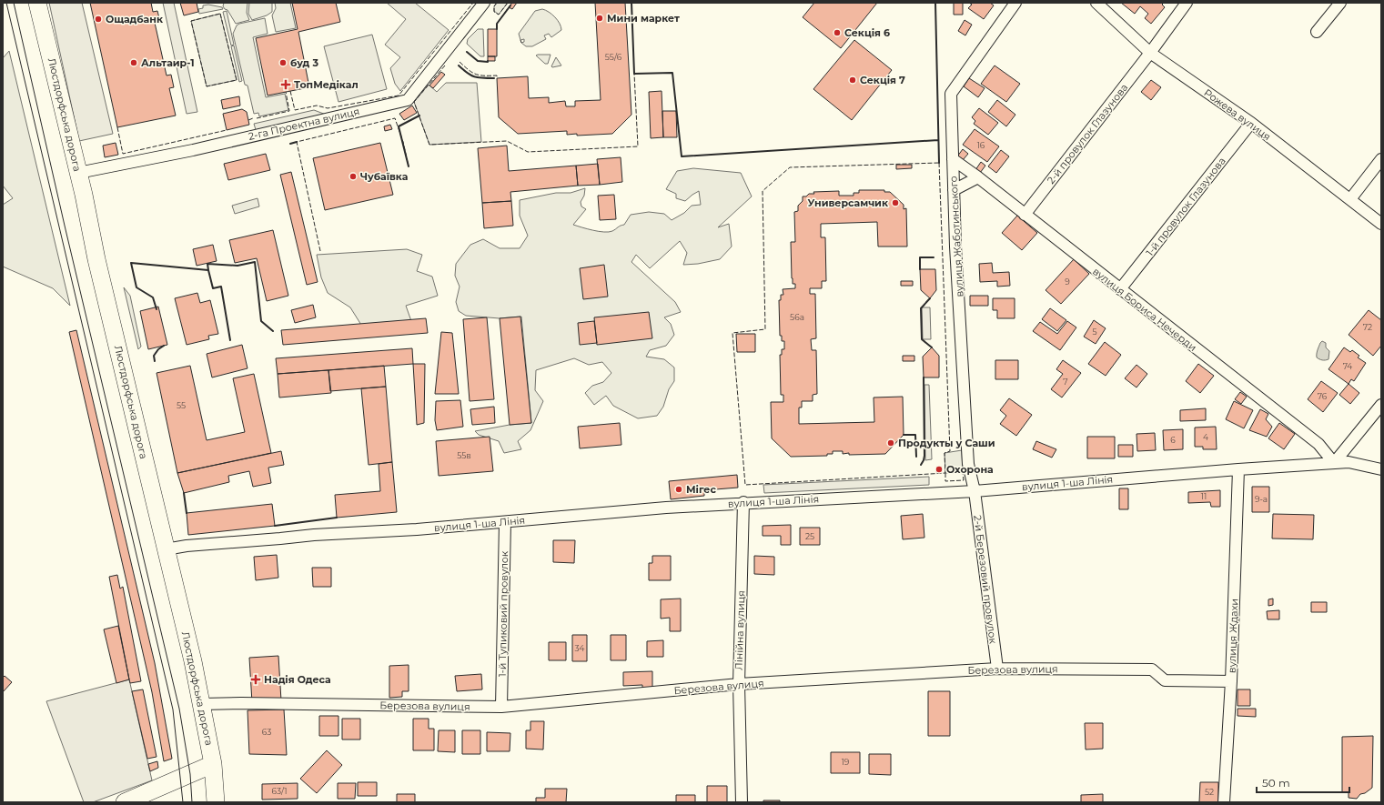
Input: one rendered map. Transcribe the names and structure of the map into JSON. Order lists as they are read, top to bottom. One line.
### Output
{"streets":{"main road":["Люстдорфська дорога"],"street":["Рожева вулиця","2-га Проектна вулиця","2-й провулок Глазунова","1-й провулок Глазунова","вулиця Жаботинського","вулиця Бориса Нечерди","вулиця 1-ша Лінія","2-й Березовий провулок","1-й Тупиковий провулок","Лінійна вулиця","вулиця Ждахи","Березова вулиця"]},"crossings":[["Люстдорфська дорога","2-га Проектна вулиця"],["Люстдорфська дорога","вулиця 1-ша Лінія"],["Люстдорфська дорога","Березова вулиця"],["Рожева вулиця","2-й провулок Глазунова"],["Рожева вулиця","1-й провулок Глазунова"],["2-й провулок Глазунова","вулиця Бориса Нечерди"],["1-й провулок Глазунова","вулиця Бориса Нечерди"],["вулиця Жаботинського","вулиця Бориса Нечерди"],["вулиця Жаботинського","вулиця 1-ша Лінія"],["вулиця Жаботинського","2-й Березовий провулок"],["вулиця Бориса Нечерди","вулиця 1-ша Лінія"],["вулиця 1-ша Лінія","2-й Березовий провулок"],["вулиця 1-ша Лінія","1-й Тупиковий провулок"],["вулиця 1-ша Лінія","Лінійна вулиця"],["вулиця 1-ша Лінія","вулиця Ждахи"],["2-й Березовий провулок","Березова вулиця"],["1-й Тупиковий провулок","Березова вулиця"],["Лінійна вулиця","Березова вулиця"],["вулиця Ждахи","Березова вулиця"]],"places":{"other":["Мини маркет","Ощадбанк","Секція 6","Альтаир-1","буд 3","Секція 7","Чубаївка","Универсамчик","Продукты у Саши","Охорона","Мігес"],"health":["ТопМедікал","Надія Одеса"]},"house_numbers":["55/6","16","9","56а","72","5","74","7","76","55","4","6","55в","11","9-а","25","34","63","19","63/1","52"],"scale_bar":"50 m"}
